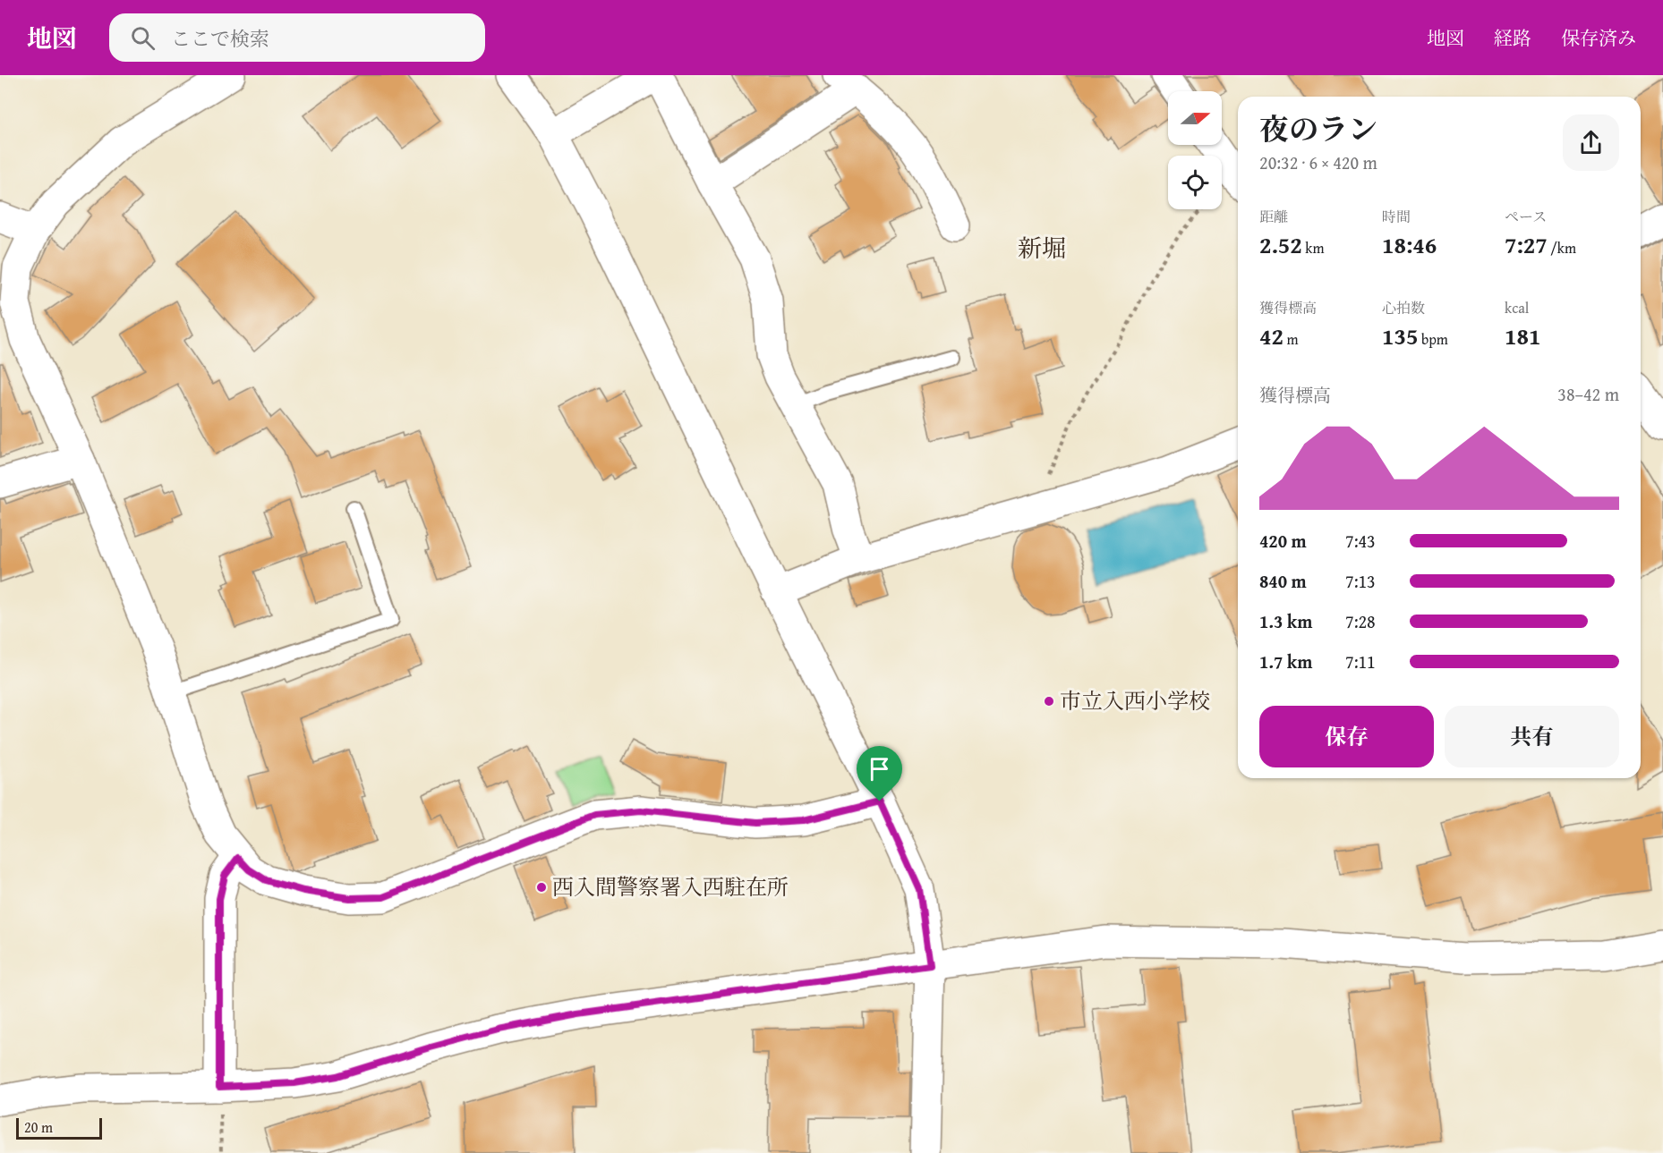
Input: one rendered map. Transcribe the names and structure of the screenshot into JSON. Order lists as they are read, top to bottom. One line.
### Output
{"districts":["新堀"],"places":["市立入西小学校","西入間警察署入西駐在所"],"scale_bar":"20 m","north":"right","page":{"header":"地図","search":"ここで検索","nav":["地図","経路","保存済み"],"heading":["夜のラン","20:32 · 6 × 420 m"],"stats":[["距離","2.52 km"],["時間","18:46"],["ペース","7:27 /km"],["獲得標高","42 m"],["心拍数","135 bpm"],["kcal","181"]],"chart":["獲得標高","38–42 m"],"list":[{"name":"420 m","note":"7:43"},{"name":"840 m","note":"7:13"},{"name":"1.3 km","note":"7:28"},{"name":"1.7 km","note":"7:11"}],"buttons":["保存","共有"],"scale":"20 m"}}
